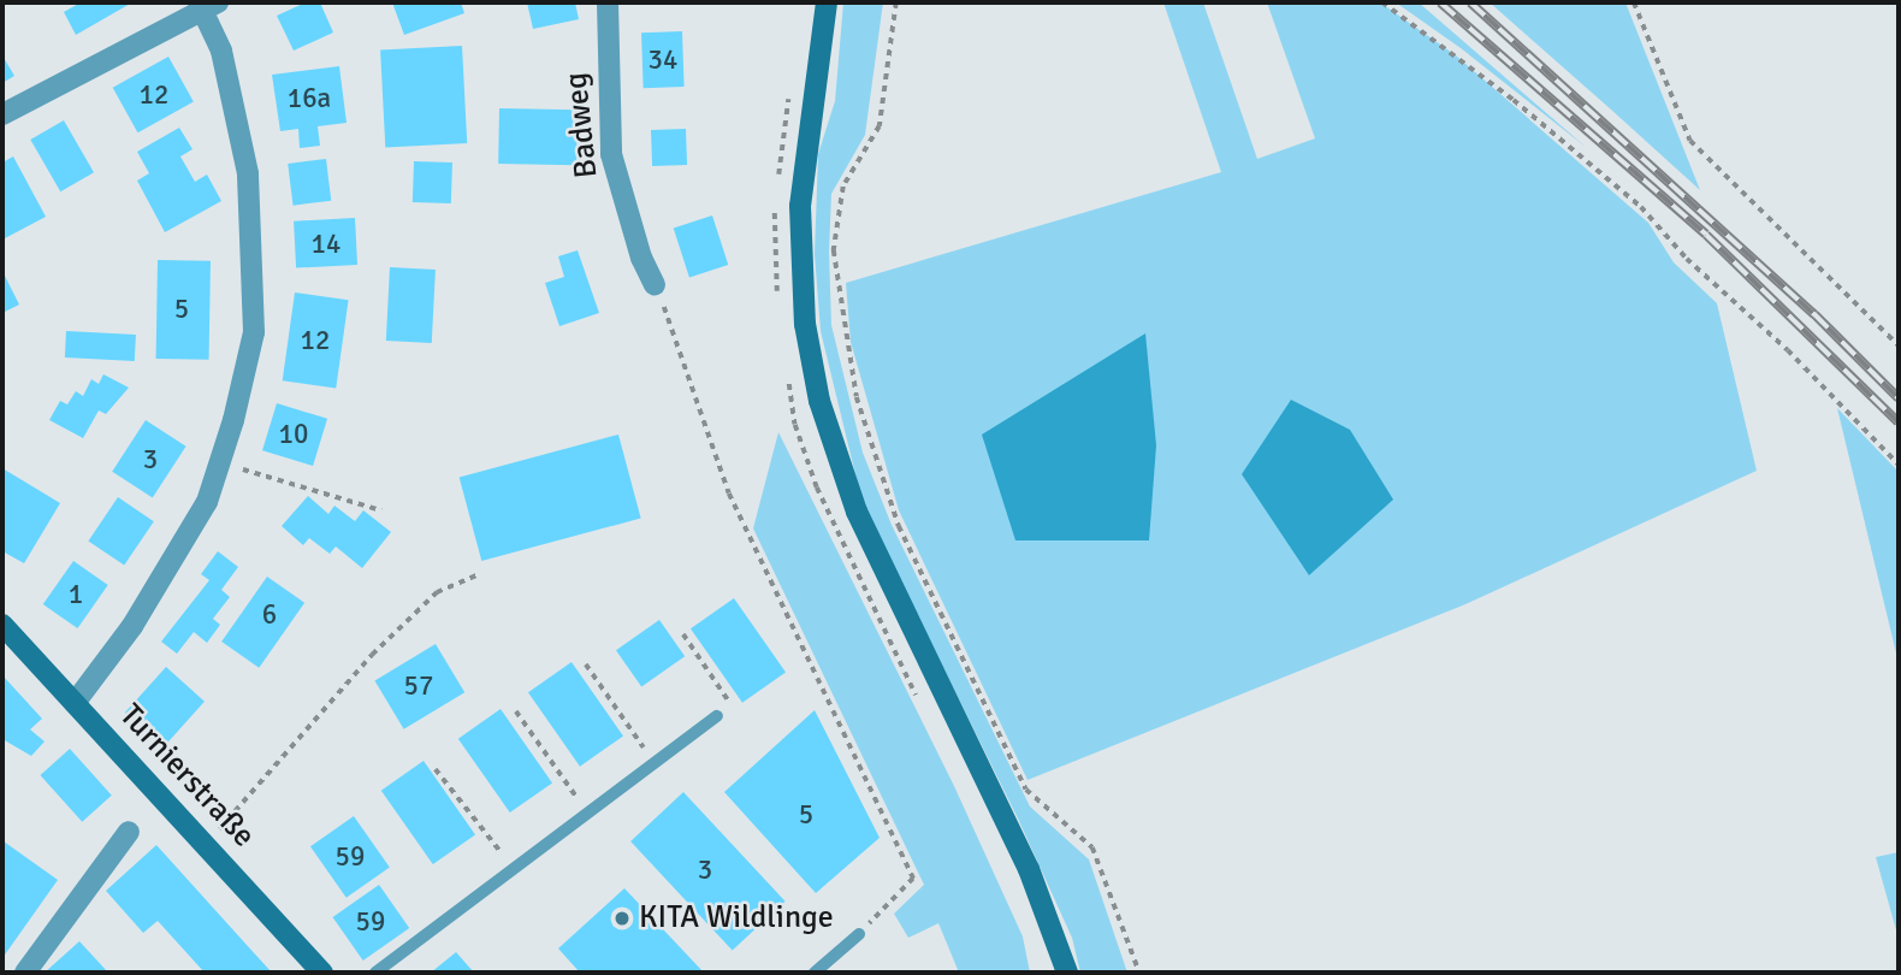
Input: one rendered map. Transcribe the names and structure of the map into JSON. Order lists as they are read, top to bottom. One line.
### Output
{"streets":{"main road":["Turnierstraße"],"street":["Badweg"]},"places":["KITA Wildlinge"],"house_numbers":["34","12","16a","14","5","12","10","3","1","6","57","5","59","3","59"]}
